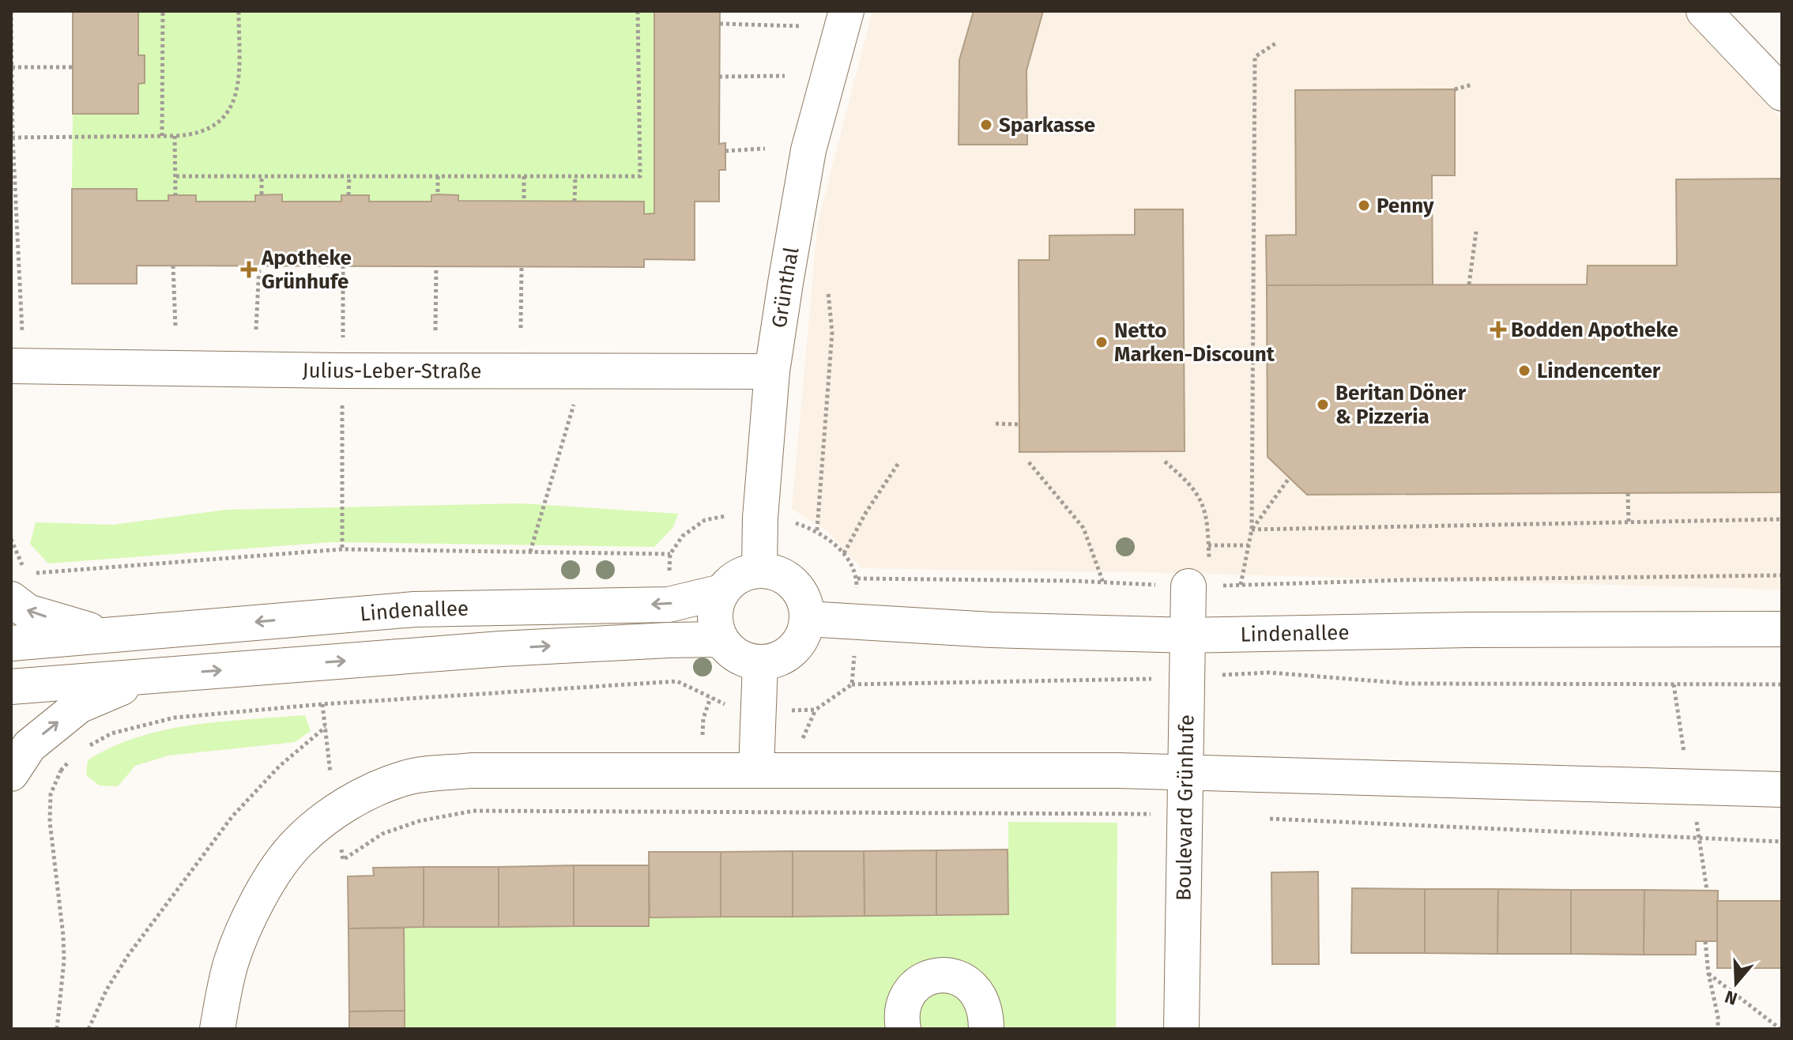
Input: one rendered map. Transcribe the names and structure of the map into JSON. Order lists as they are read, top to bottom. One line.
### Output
{"streets":{"street":["Grünthal","Julius-Leber-Straße","Lindenallee","Boulevard Grünhufe"]},"crossings":[["Grünthal","Julius-Leber-Straße"],["Grünthal","Lindenallee"],["Lindenallee","Boulevard Grünhufe"]],"places":{"other":["Sparkasse","Penny","Netto Marken-Discount","Lindencenter","Beritan Döner & Pizzeria"],"health":["Apotheke Grünhufe","Bodden Apotheke"]},"north":"bottom"}
